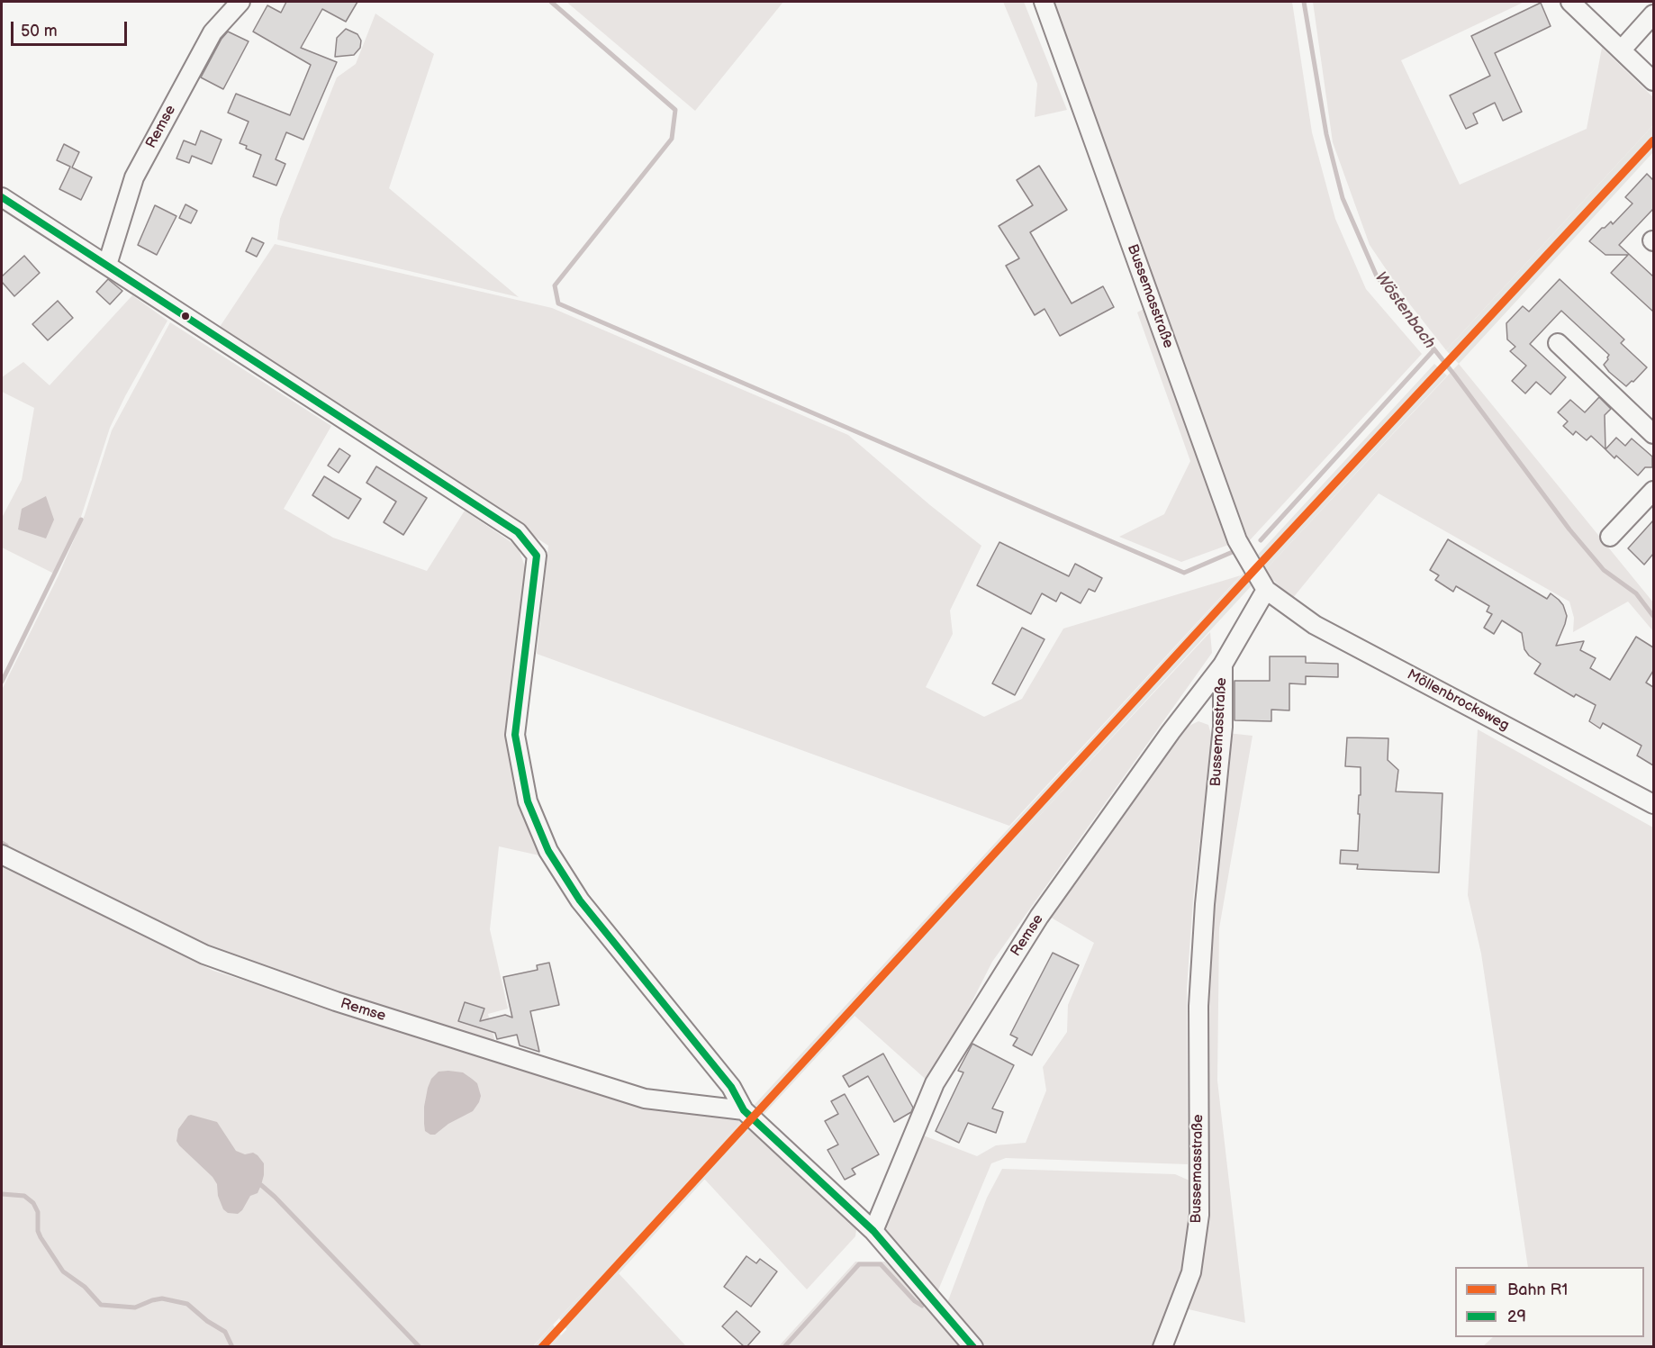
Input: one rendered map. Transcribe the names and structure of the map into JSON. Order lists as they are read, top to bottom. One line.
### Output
{"streets":{"street":["Remse","Bussemasstraße","Möllenbrocksweg"]},"crossings":[["Remse","Bussemasstraße"],["Bussemasstraße","Möllenbrocksweg"]],"water":["Wöstenbach"],"lines":["rail line R1","transit line 29"],"legend":["Bahn R1","29"],"scale_bar":"50 m"}
